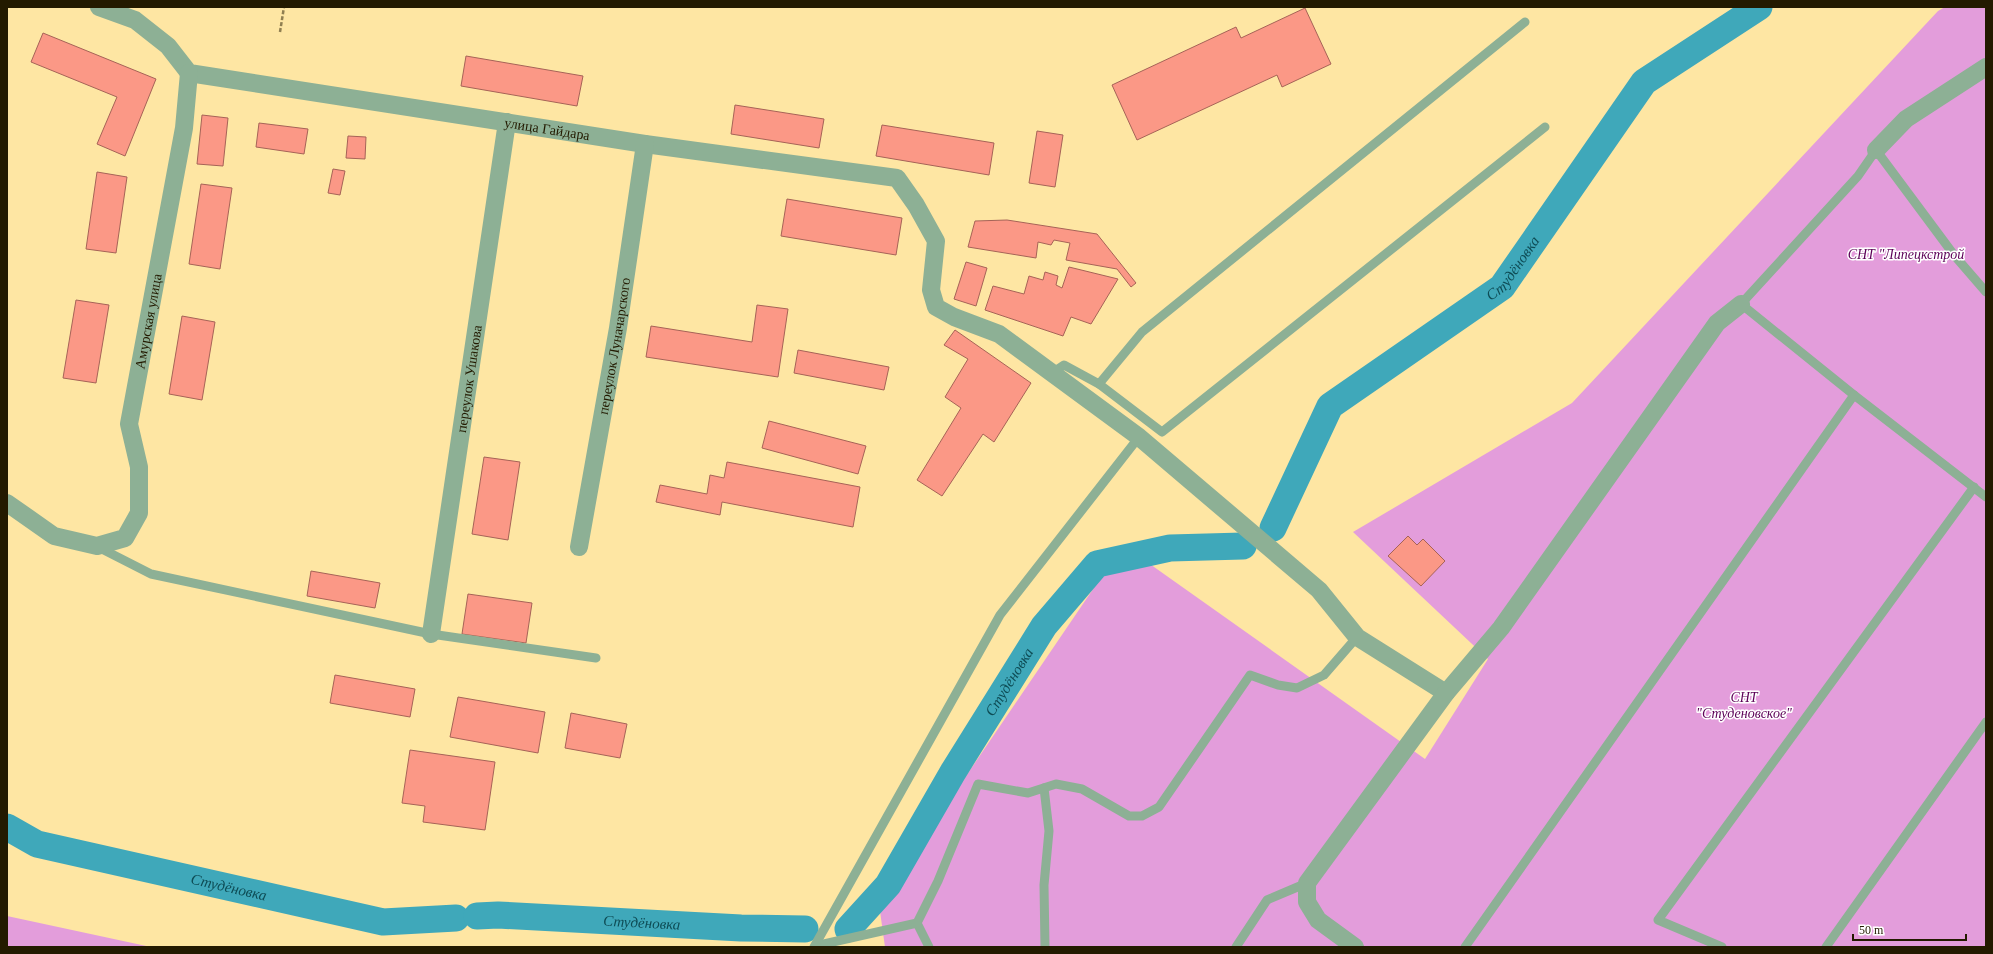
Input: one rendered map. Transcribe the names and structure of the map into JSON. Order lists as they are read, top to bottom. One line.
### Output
{"streets":{"street":["улица Гайдара","Амурская улица","переулок Луначарского","переулок Ушакова"]},"crossings":[["улица Гайдара","Амурская улица"],["улица Гайдара","переулок Луначарского"],["улица Гайдара","переулок Ушакова"]],"water":["Студёновка"],"parks":["СНТ \"Липецкстрой","СНТ \"Студеновское\""],"scale_bar":"50 m"}
